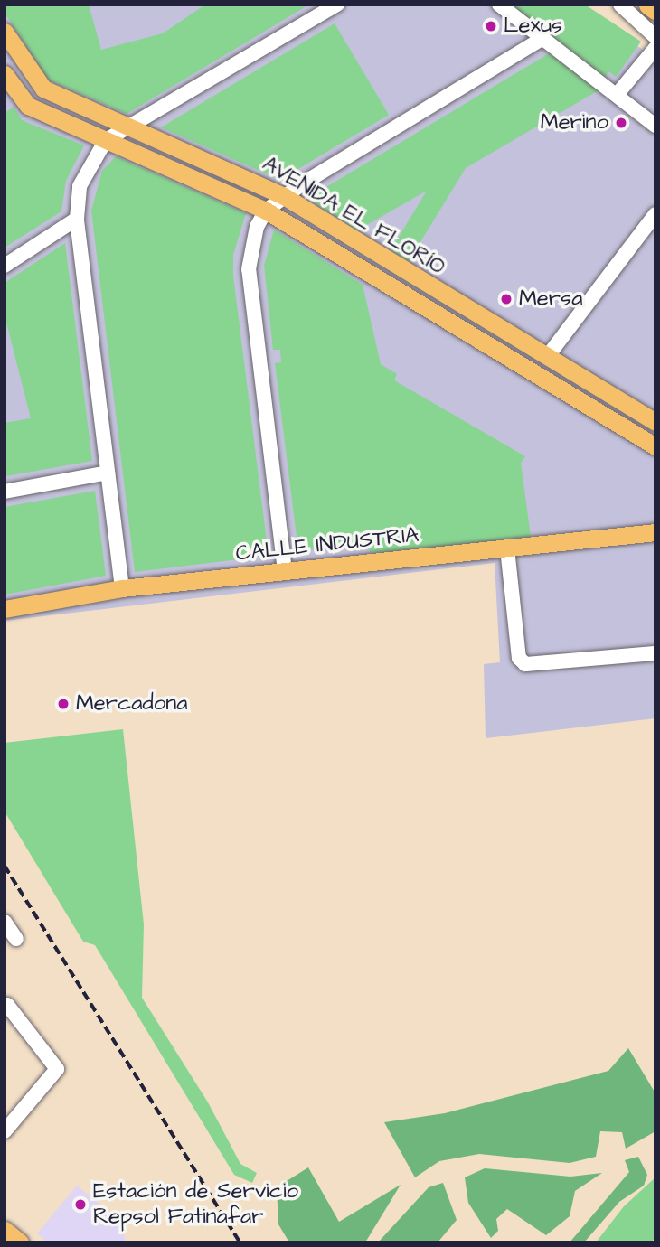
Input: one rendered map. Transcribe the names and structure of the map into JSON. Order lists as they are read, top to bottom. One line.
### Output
{"streets":{"main road":["AVENIDA EL FLORÍO","CALLE INDUSTRIA"]},"places":["Lexus","Merino","Mersa","Mercadona","Estación de Servicio Repsol Fatinafar"]}
